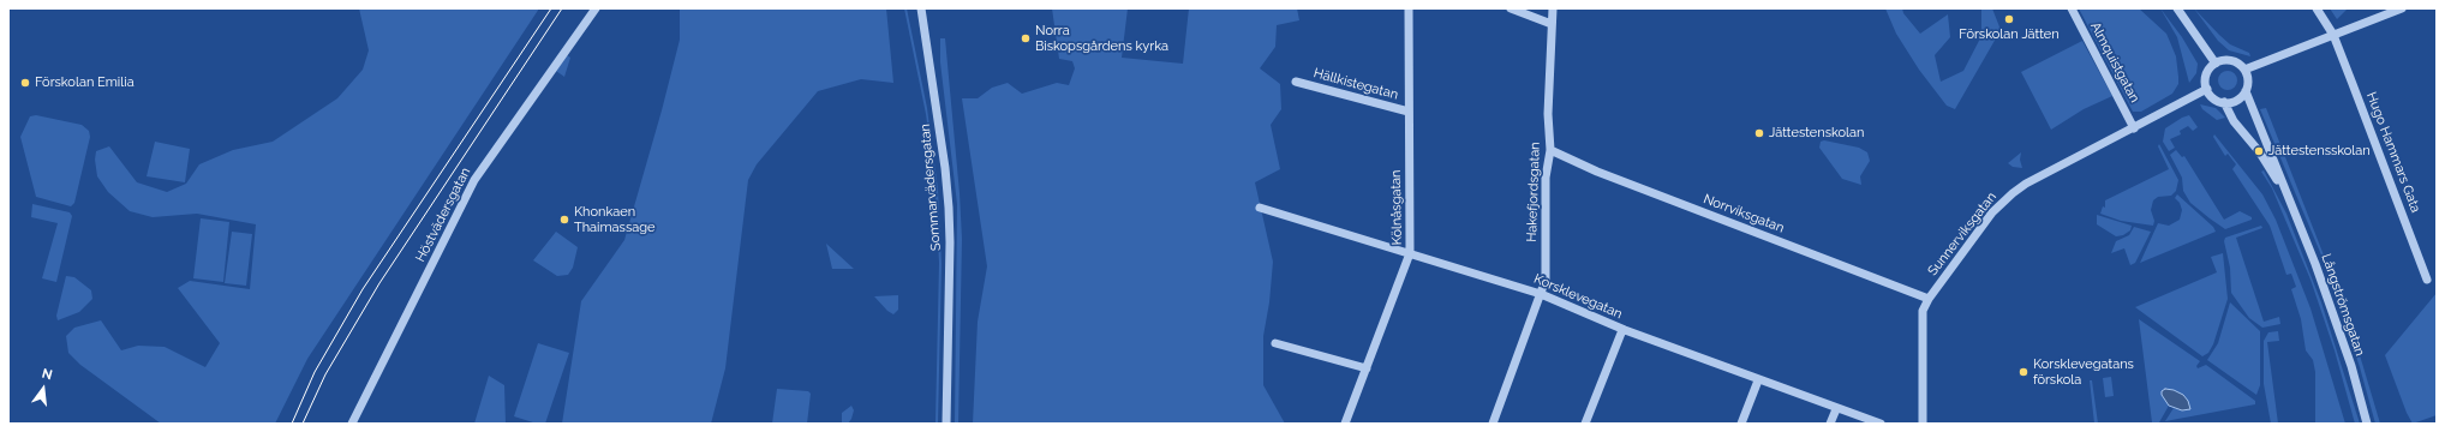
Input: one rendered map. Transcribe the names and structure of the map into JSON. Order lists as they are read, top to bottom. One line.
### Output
{"streets":{"street":["Almquistgatan","Hällkistegatan","Hugo Hammars Gata","Sommarvädersgatan","Hakefjordsgatan","Kölnåsgatan","Norrviksgatan","Höstvädersgatan","Sunnerviksgatan","Korsklevegatan","Långströmsgatan"]},"crossings":[["Almquistgatan","Sunnerviksgatan"],["Hällkistegatan","Kölnåsgatan"],["Hakefjordsgatan","Norrviksgatan"],["Hakefjordsgatan","Korsklevegatan"],["Kölnåsgatan","Korsklevegatan"],["Norrviksgatan","Sunnerviksgatan"],["Sunnerviksgatan","Långströmsgatan"]],"places":["Förskolan Jätten","Norra Biskopsgårdens kyrka","Förskolan Emilia","Jättestenskolan","Jättestensskolan","Khonkaen Thaimassage","Korsklevegatans förskola"],"north":"top"}
